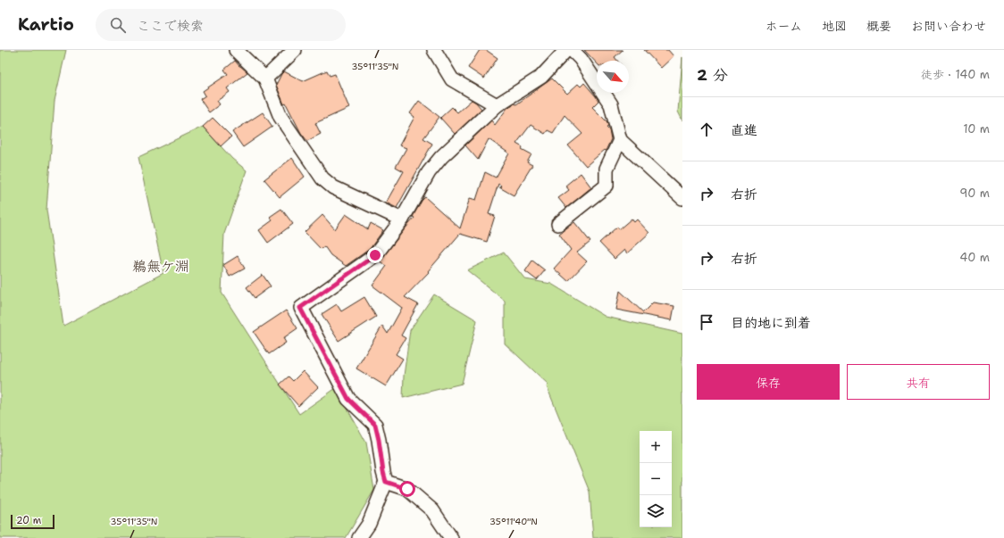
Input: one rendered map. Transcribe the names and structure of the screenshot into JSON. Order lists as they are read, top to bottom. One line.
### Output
{"districts":["鵜無ケ淵"],"scale_bar":"20 m","north":"bottom right","page":{"header":"Kartio","search":"ここで検索","nav":["ホーム","地図","概要","お問い合わせ"],"heading":["2 分","徒歩 · 140 m"],"list":[["直進","10 m"],["右折","90 m"],["右折","40 m"],"目的地に到着"],"buttons":["保存","共有"],"map_buttons":["+","−"],"scale":"20 m"},"coordinates":["35°11'35\"N","35°11'40\"N"]}
